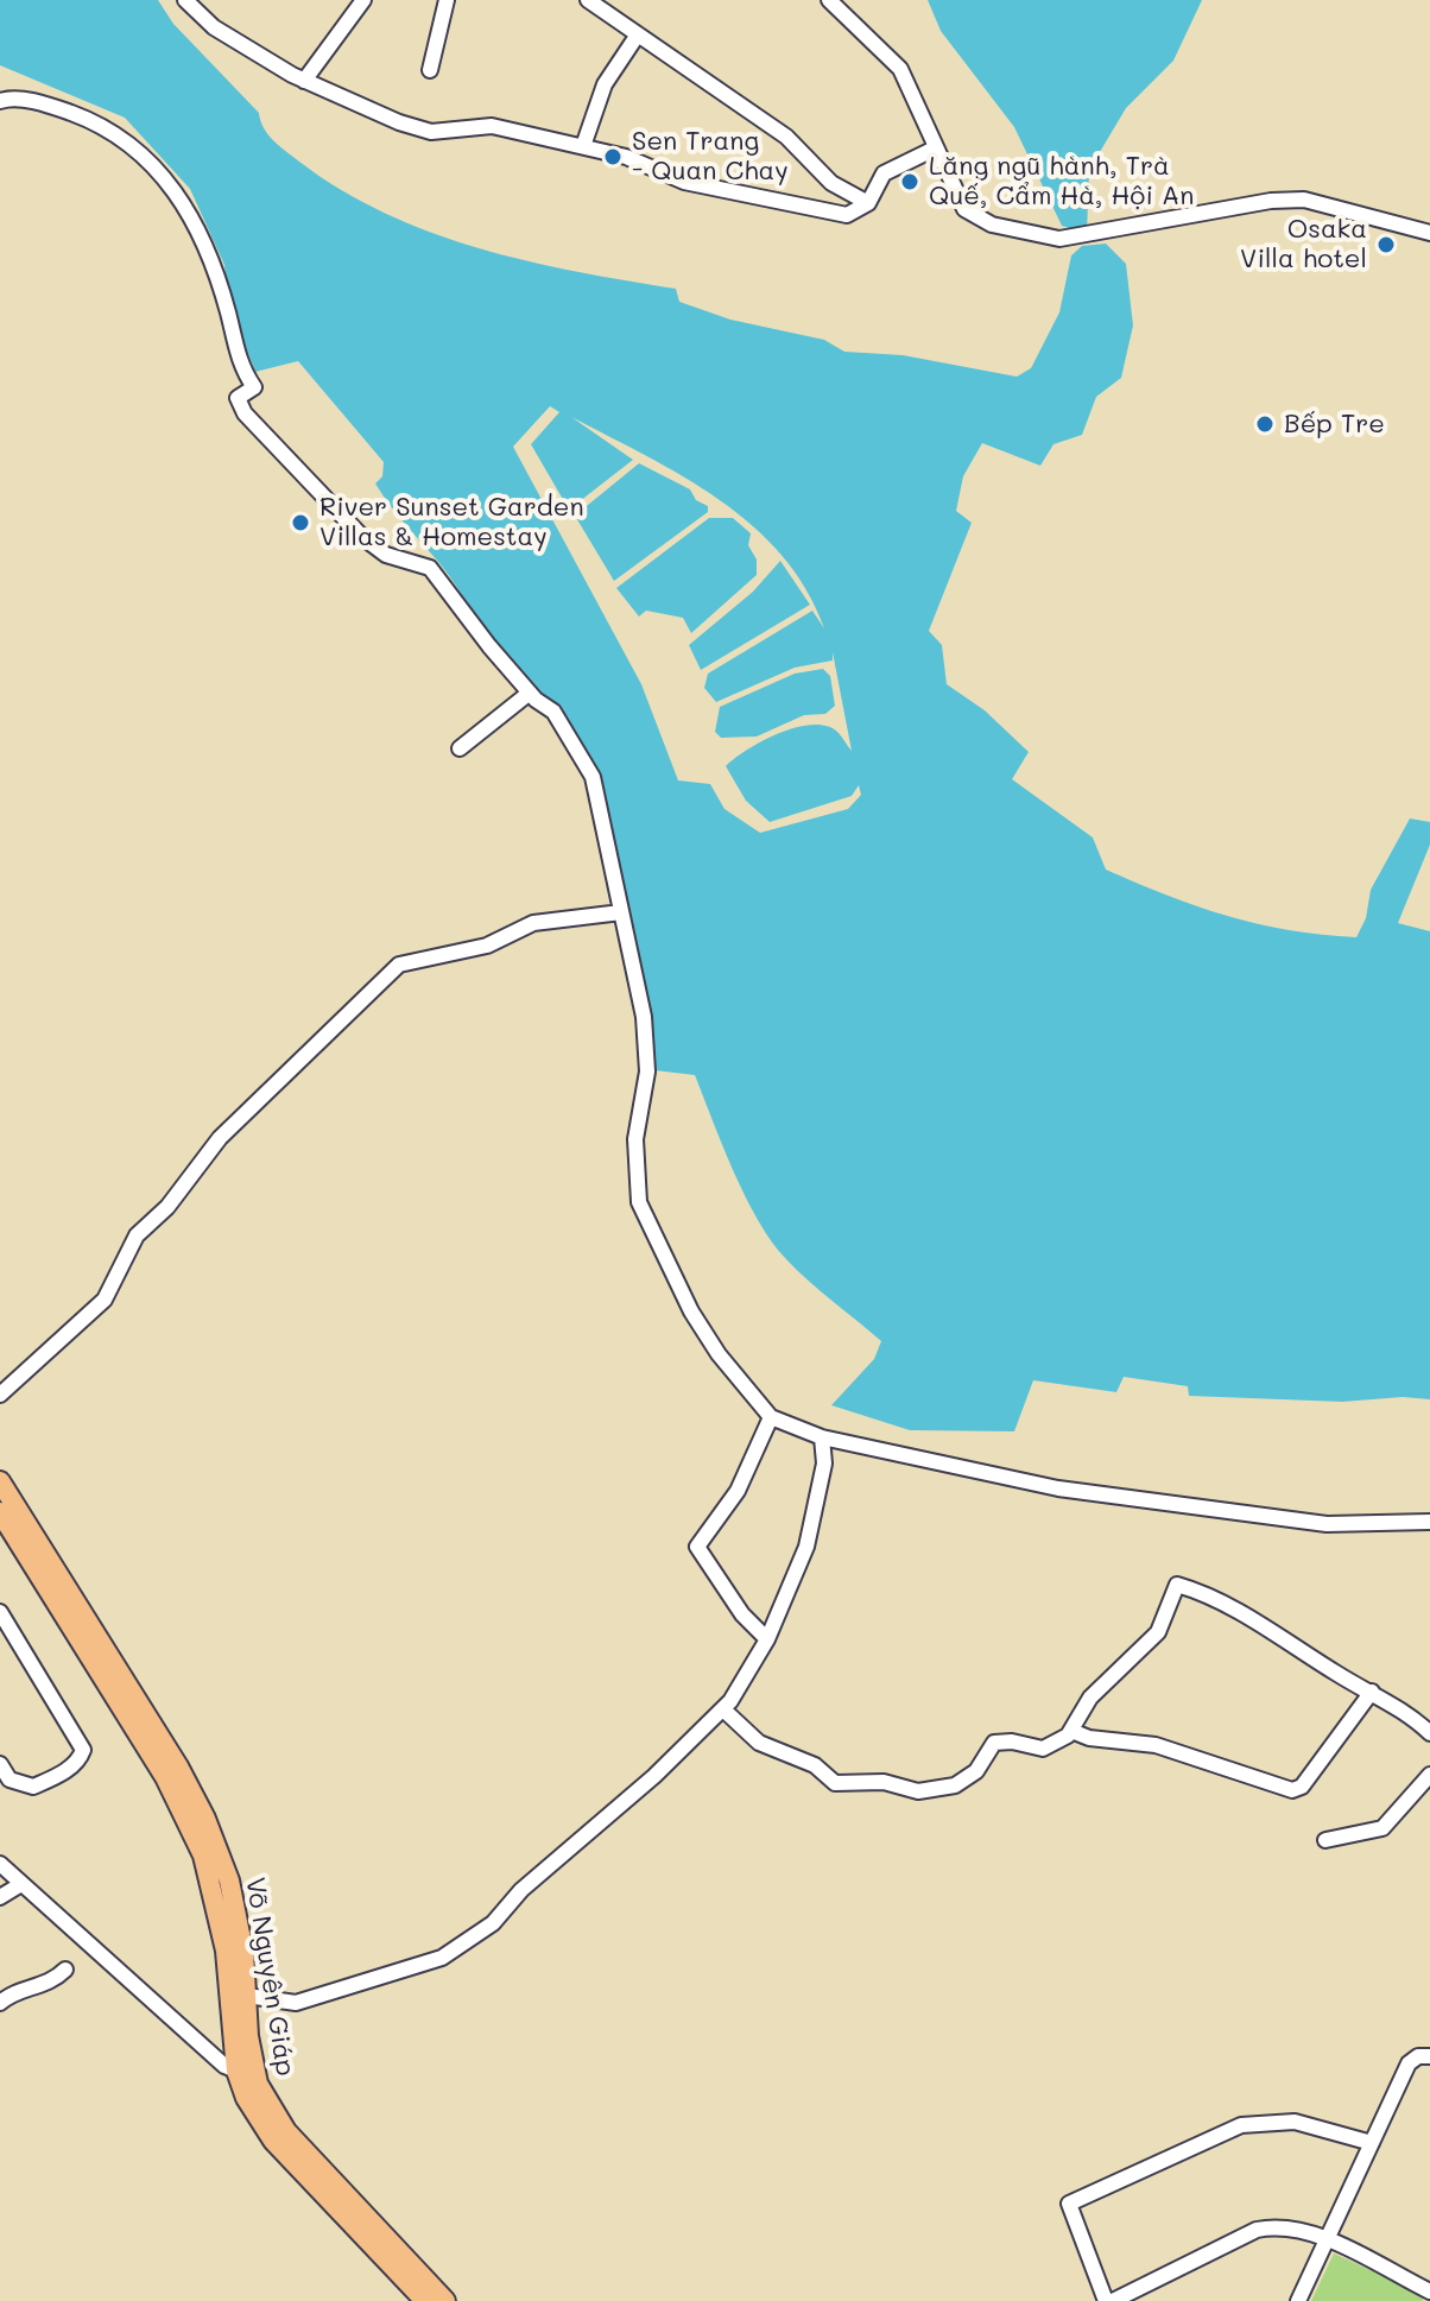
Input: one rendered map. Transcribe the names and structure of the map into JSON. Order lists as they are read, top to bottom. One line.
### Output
{"streets":{"main road":["Võ Nguyên Giáp"]},"places":["Sen Trang - Quan Chay","Lăng ngũ hành, Trà Quế, Cẩm Hà, Hội An","Osaka Villa hotel","Bếp Tre","River Sunset Garden Villas & Homestay"]}
